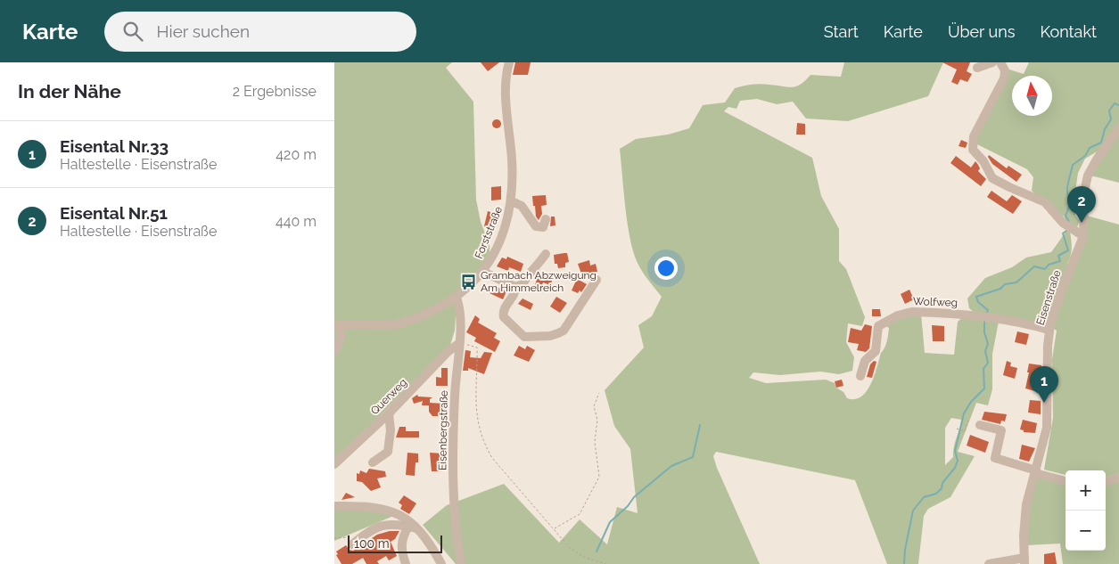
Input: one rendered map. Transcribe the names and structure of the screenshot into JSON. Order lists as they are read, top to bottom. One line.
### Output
{"streets":{"street":["Forststraße","Eisenstraße","Wolfweg","Querweg","Eisenbergstraße"]},"crossings":[["Forststraße","Eisenbergstraße"],["Eisenstraße","Wolfweg"],["Querweg","Eisenbergstraße"]],"places":{"bus stop":["Grambach Abzweigung Am Himmelreich"]},"scale_bar":"100 m","north":"top","page":{"header":"Karte","search":"Hier suchen","nav":["Start","Karte","Über uns","Kontakt"],"heading":["In der Nähe","2 Ergebnisse"],"list":[{"mark":"1","name":"Eisental Nr.33","note":"Haltestelle · Eisenstraße","value":"420 m"},{"mark":"2","name":"Eisental Nr.51","note":"Haltestelle · Eisenstraße","value":"440 m"}],"pins":["2","1"],"map_buttons":["+","−"],"scale":"100 m"}}
